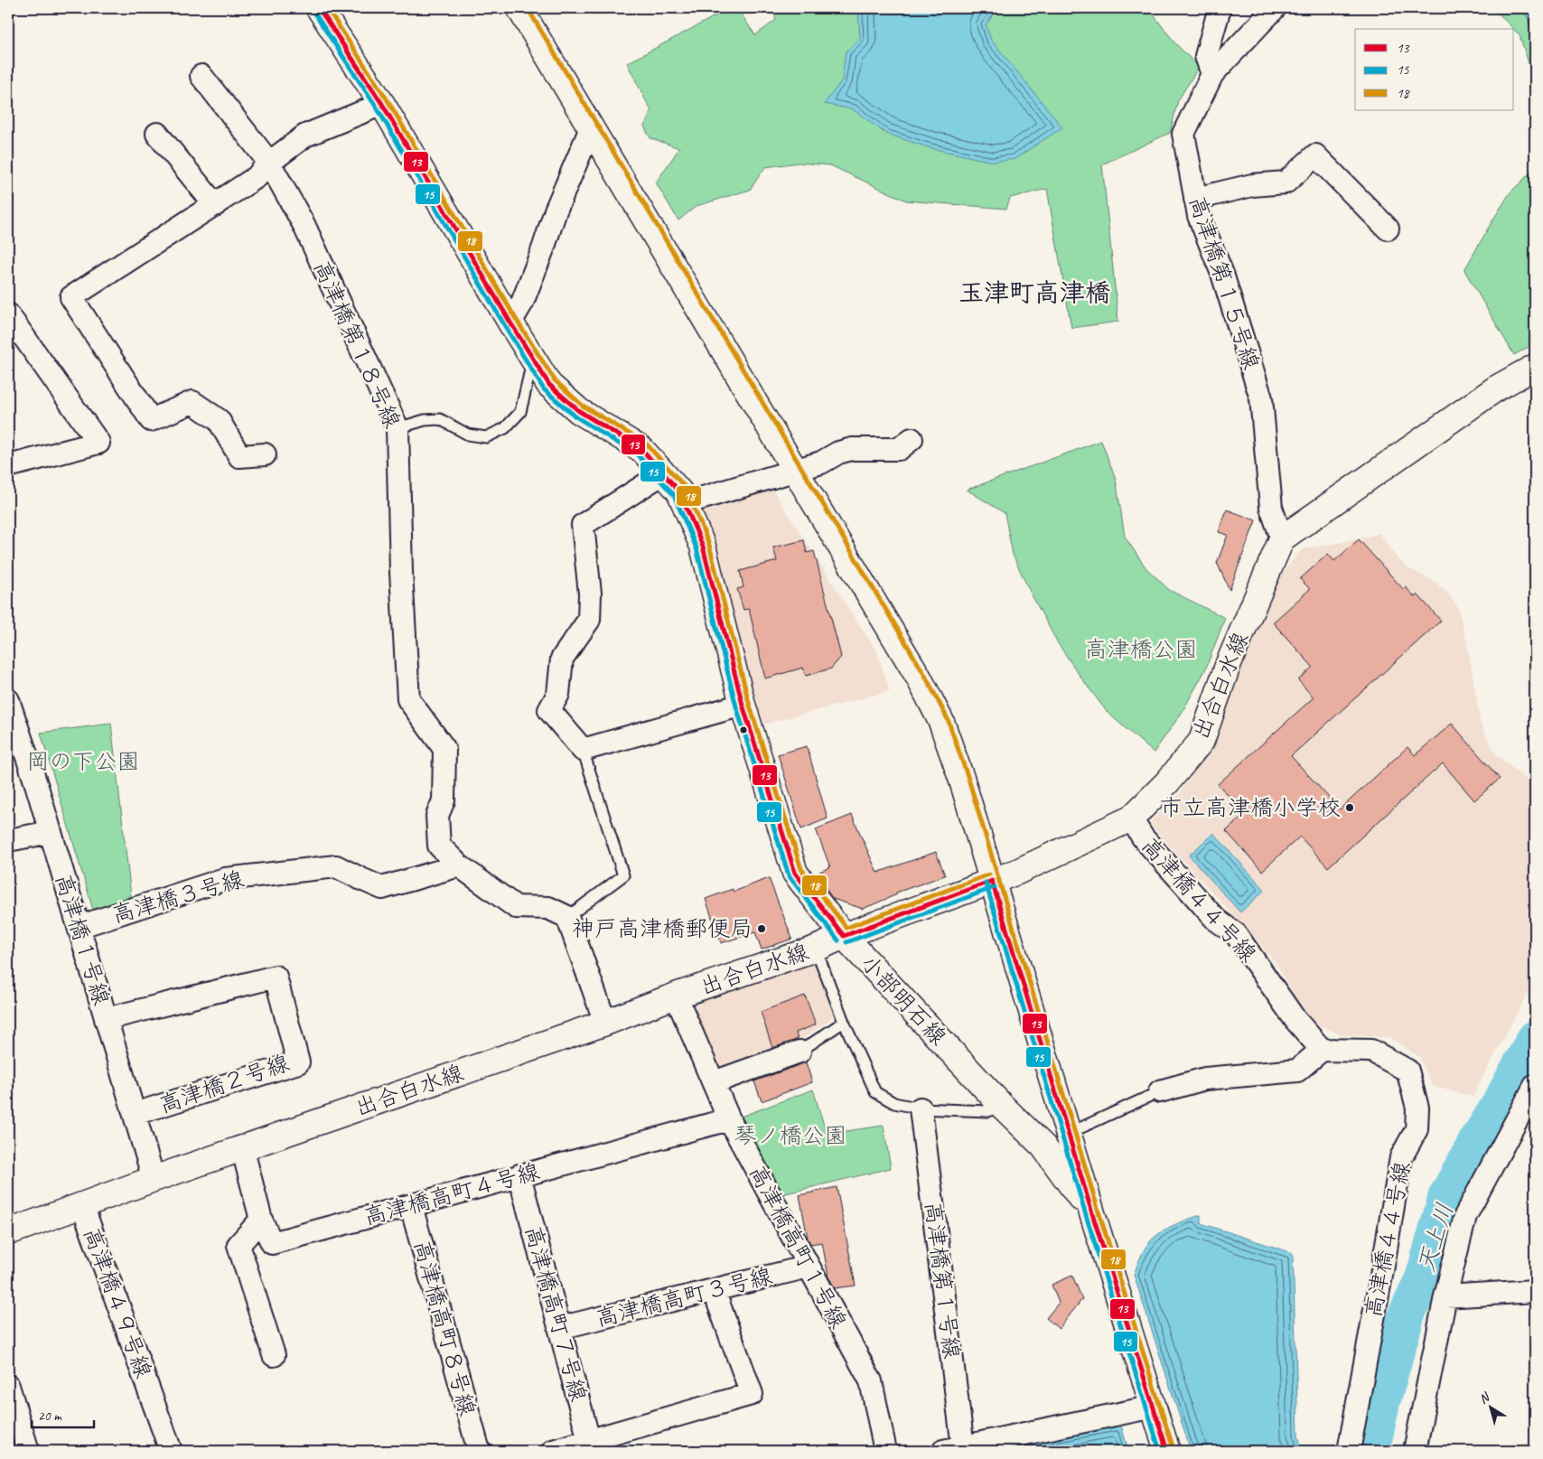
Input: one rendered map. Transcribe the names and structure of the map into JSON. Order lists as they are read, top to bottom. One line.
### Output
{"streets":{"main road":["出合白水線","小部明石線"],"street":["高津橋第１５号線","高津橋第１８号線","高津橋３号線","高津橋４４号線","高津橋１号線","高津橋２号線","高津橋高町４号線","高津橋高町１号線","高津橋第１号線","高津橋高町３号線","高津橋４９号線","高津橋高町７号線","高津橋高町８号線"]},"crossings":[["高津橋第１５号線","出合白水線"],["高津橋第１８号線","高津橋３号線"],["出合白水線","高津橋４４号線"],["出合白水線","高津橋１号線"],["出合白水線","小部明石線"],["出合白水線","高津橋高町４号線"],["出合白水線","高津橋高町１号線"],["出合白水線","高津橋４９号線"],["高津橋３号線","高津橋１号線"],["高津橋１号線","高津橋２号線"],["高津橋高町４号線","高津橋高町１号線"],["高津橋高町４号線","高津橋高町７号線"],["高津橋高町４号線","高津橋高町８号線"],["高津橋高町１号線","高津橋高町３号線"],["高津橋高町３号線","高津橋高町７号線"]],"districts":["玉津町高津橋"],"water":["天上川"],"parks":["高津橋公園","岡の下公園","琴ノ橋公園"],"places":["市立高津橋小学校","神戸高津橋郵便局"],"lines":["transit line 13","transit line 18","transit line 15"],"legend":["13","15","18"],"scale_bar":"20 m","north":"top left"}
